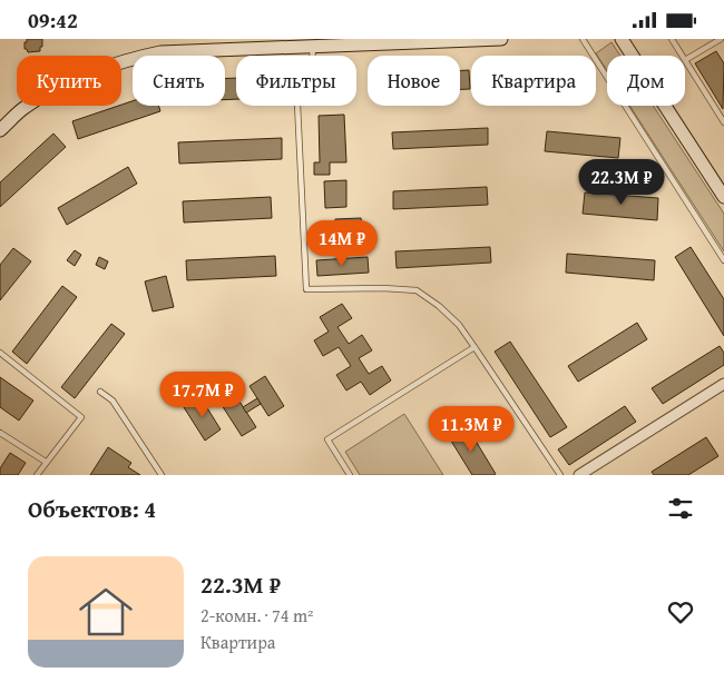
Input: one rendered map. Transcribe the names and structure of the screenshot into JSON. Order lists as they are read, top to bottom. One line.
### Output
{"page":{"status":"09:42","chip":["Купить","Снять","Фильтры","Новое","Квартира","Дом"],"price":["22.3M ₽","14M ₽","17.7M ₽","11.3M ₽"],"heading":"Объектов: 4","list":[{"name":"22.3M ₽","note":"2-комн. · 74 m² · Квартира"}]}}
